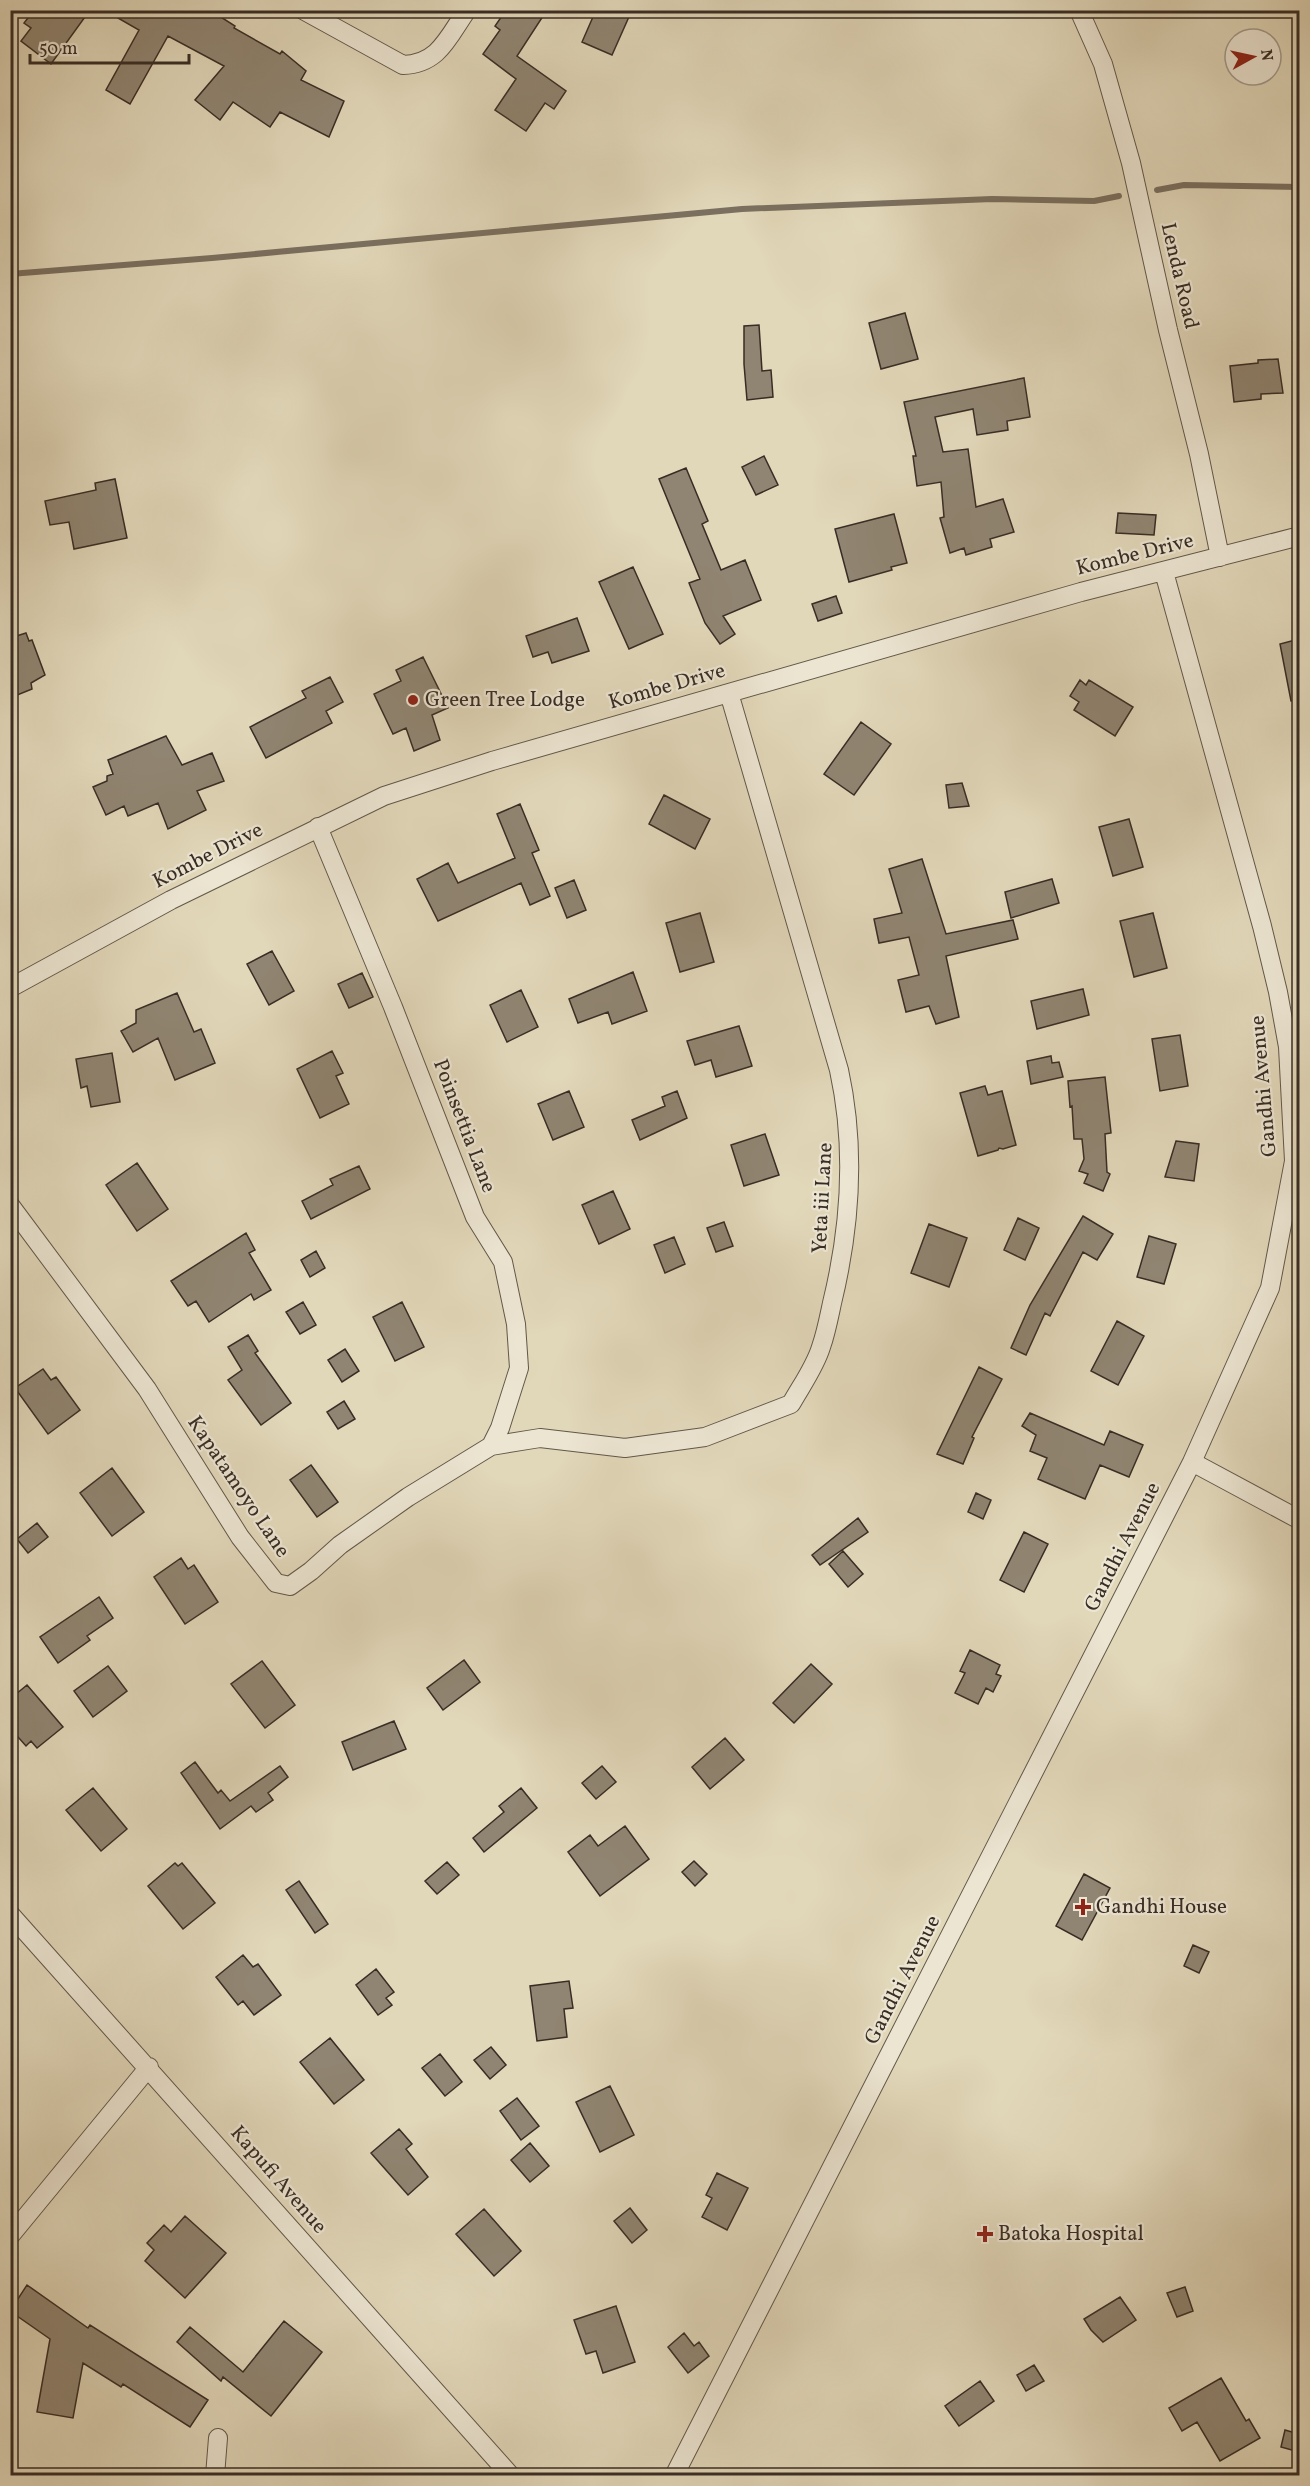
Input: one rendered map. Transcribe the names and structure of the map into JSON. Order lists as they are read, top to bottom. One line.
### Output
{"streets":{"street":["Lenda Road","Kombe Drive","Gandhi Avenue","Poinsettia Lane","Yeta iii Lane","Kapatamoyo Lane","Kapufi Avenue"]},"crossings":[["Lenda Road","Kombe Drive"],["Kombe Drive","Gandhi Avenue"],["Kombe Drive","Poinsettia Lane"],["Kombe Drive","Yeta iii Lane"],["Poinsettia Lane","Yeta iii Lane"],["Poinsettia Lane","Kapatamoyo Lane"],["Yeta iii Lane","Kapatamoyo Lane"]],"places":{"other":["Green Tree Lodge"],"health":["Gandhi House","Batoka Hospital"]},"scale_bar":"50 m","north":"right"}
